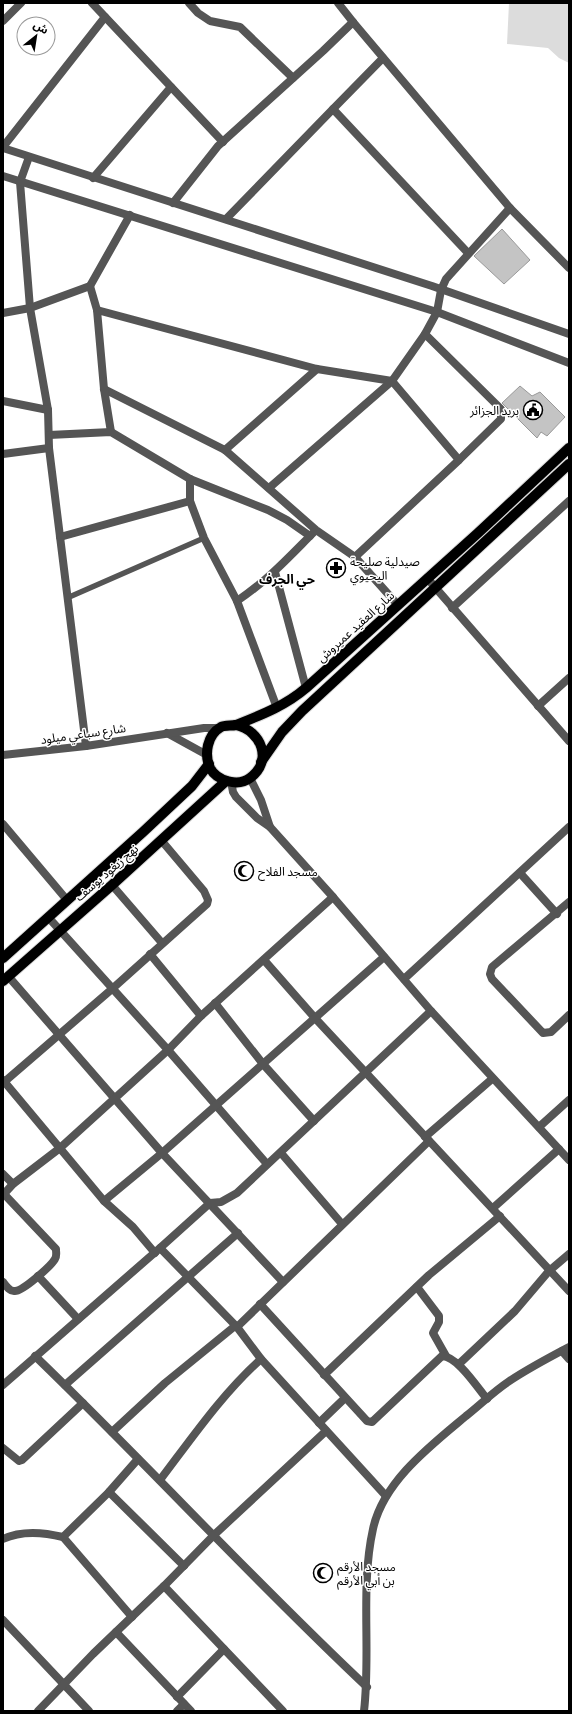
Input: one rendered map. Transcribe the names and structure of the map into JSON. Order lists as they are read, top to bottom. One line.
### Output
{"streets":{"main road":["شارع العقيد عميروش","نهج زيغود يوسف"],"street":["شارع سباعي ميلود"]},"crossings":[["شارع العقيد عميروش","شارع سباعي ميلود"],["شارع العقيد عميروش","نهج زيغود يوسف"],["شارع سباعي ميلود","نهج زيغود يوسف"]],"districts":["حي الجرف"],"places":{"public building":["بريد الجزائر"],"pharmacy":["صيدلية صليحة اليحيوي"],"mosque":["مسجد الفلاح","مسجد الأرقم بن أبي الأرقم"]},"north":"top right"}
